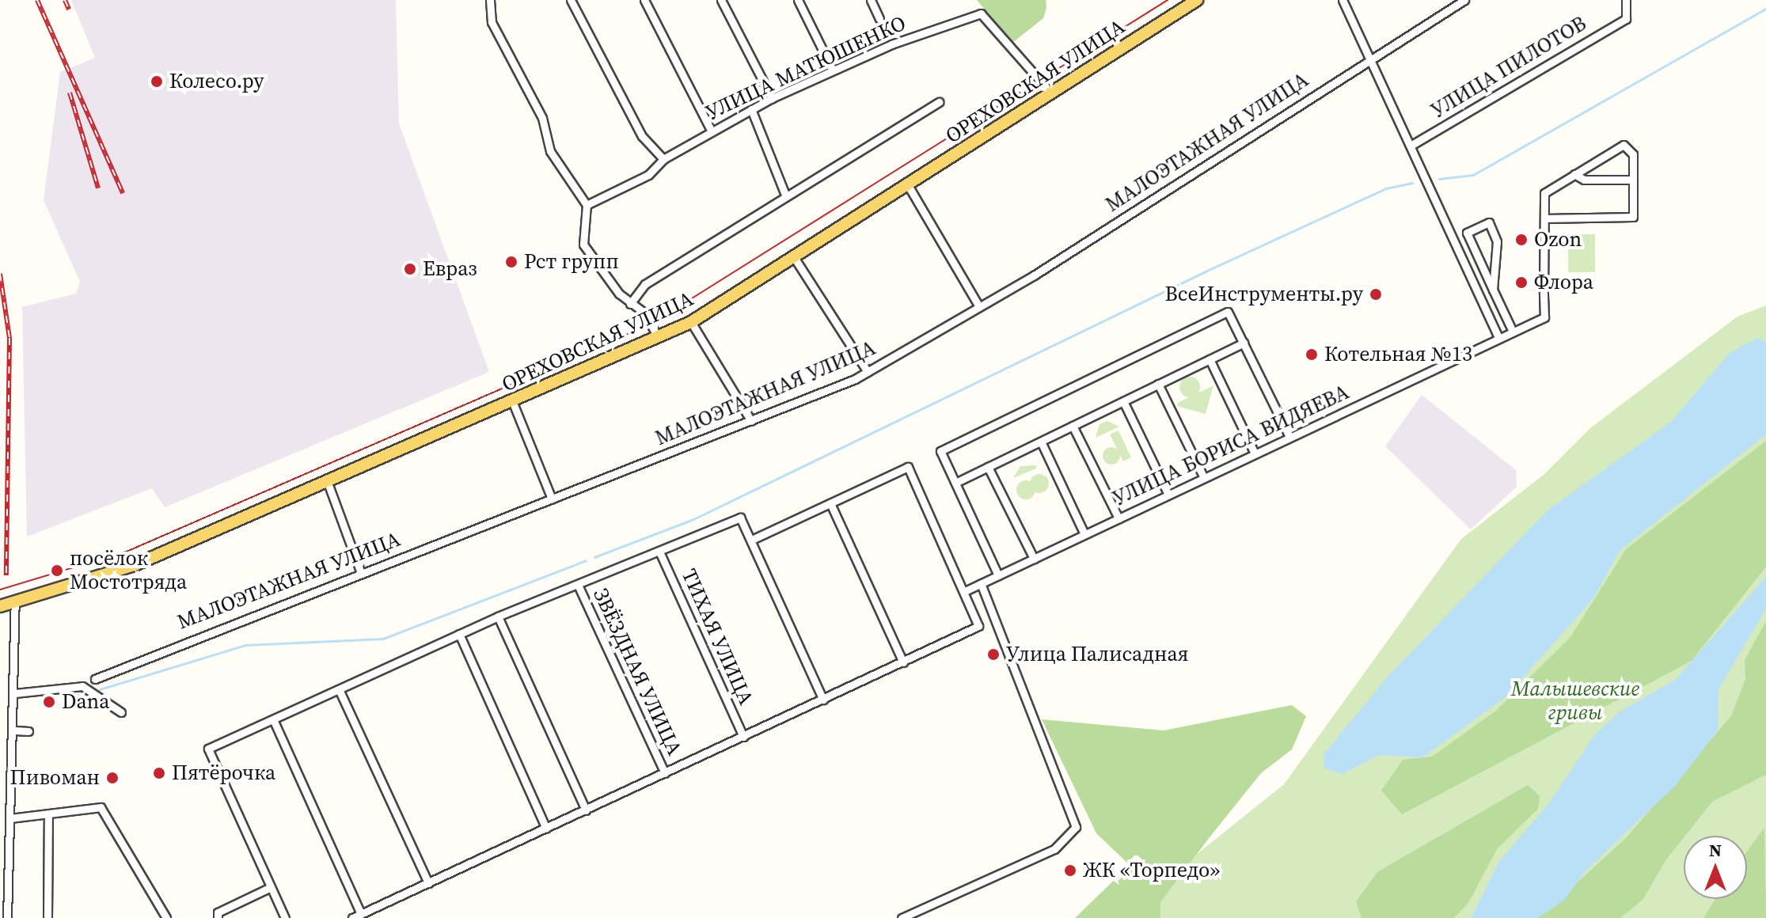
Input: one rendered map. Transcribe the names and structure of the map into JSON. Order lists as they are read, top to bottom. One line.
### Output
{"streets":{"main road":["ОРЕХОВСКАЯ УЛИЦА"],"street":["УЛИЦА ПИЛОТОВ","УЛИЦА МАТЮШЕНКО","МАЛОЭТАЖНАЯ УЛИЦА","УЛИЦА БОРИСА ВИДЯЕВА","ТИХАЯ УЛИЦА","ЗВЁЗДНАЯ УЛИЦА"]},"crossings":[["УЛИЦА МАТЮШЕНКО","ОРЕХОВСКАЯ УЛИЦА"]],"parks":["Малышевские гривы"],"places":["Колесо.ру","Ozon","Рст групп","Евраз","Флора","ВсеИнструменты.ру","Котельная №13","посёлок Мостотряда","Улица Палисадная","Dana","Пятёрочка","Пивоман","ЖК «Торпедо»"],"north":"top"}
